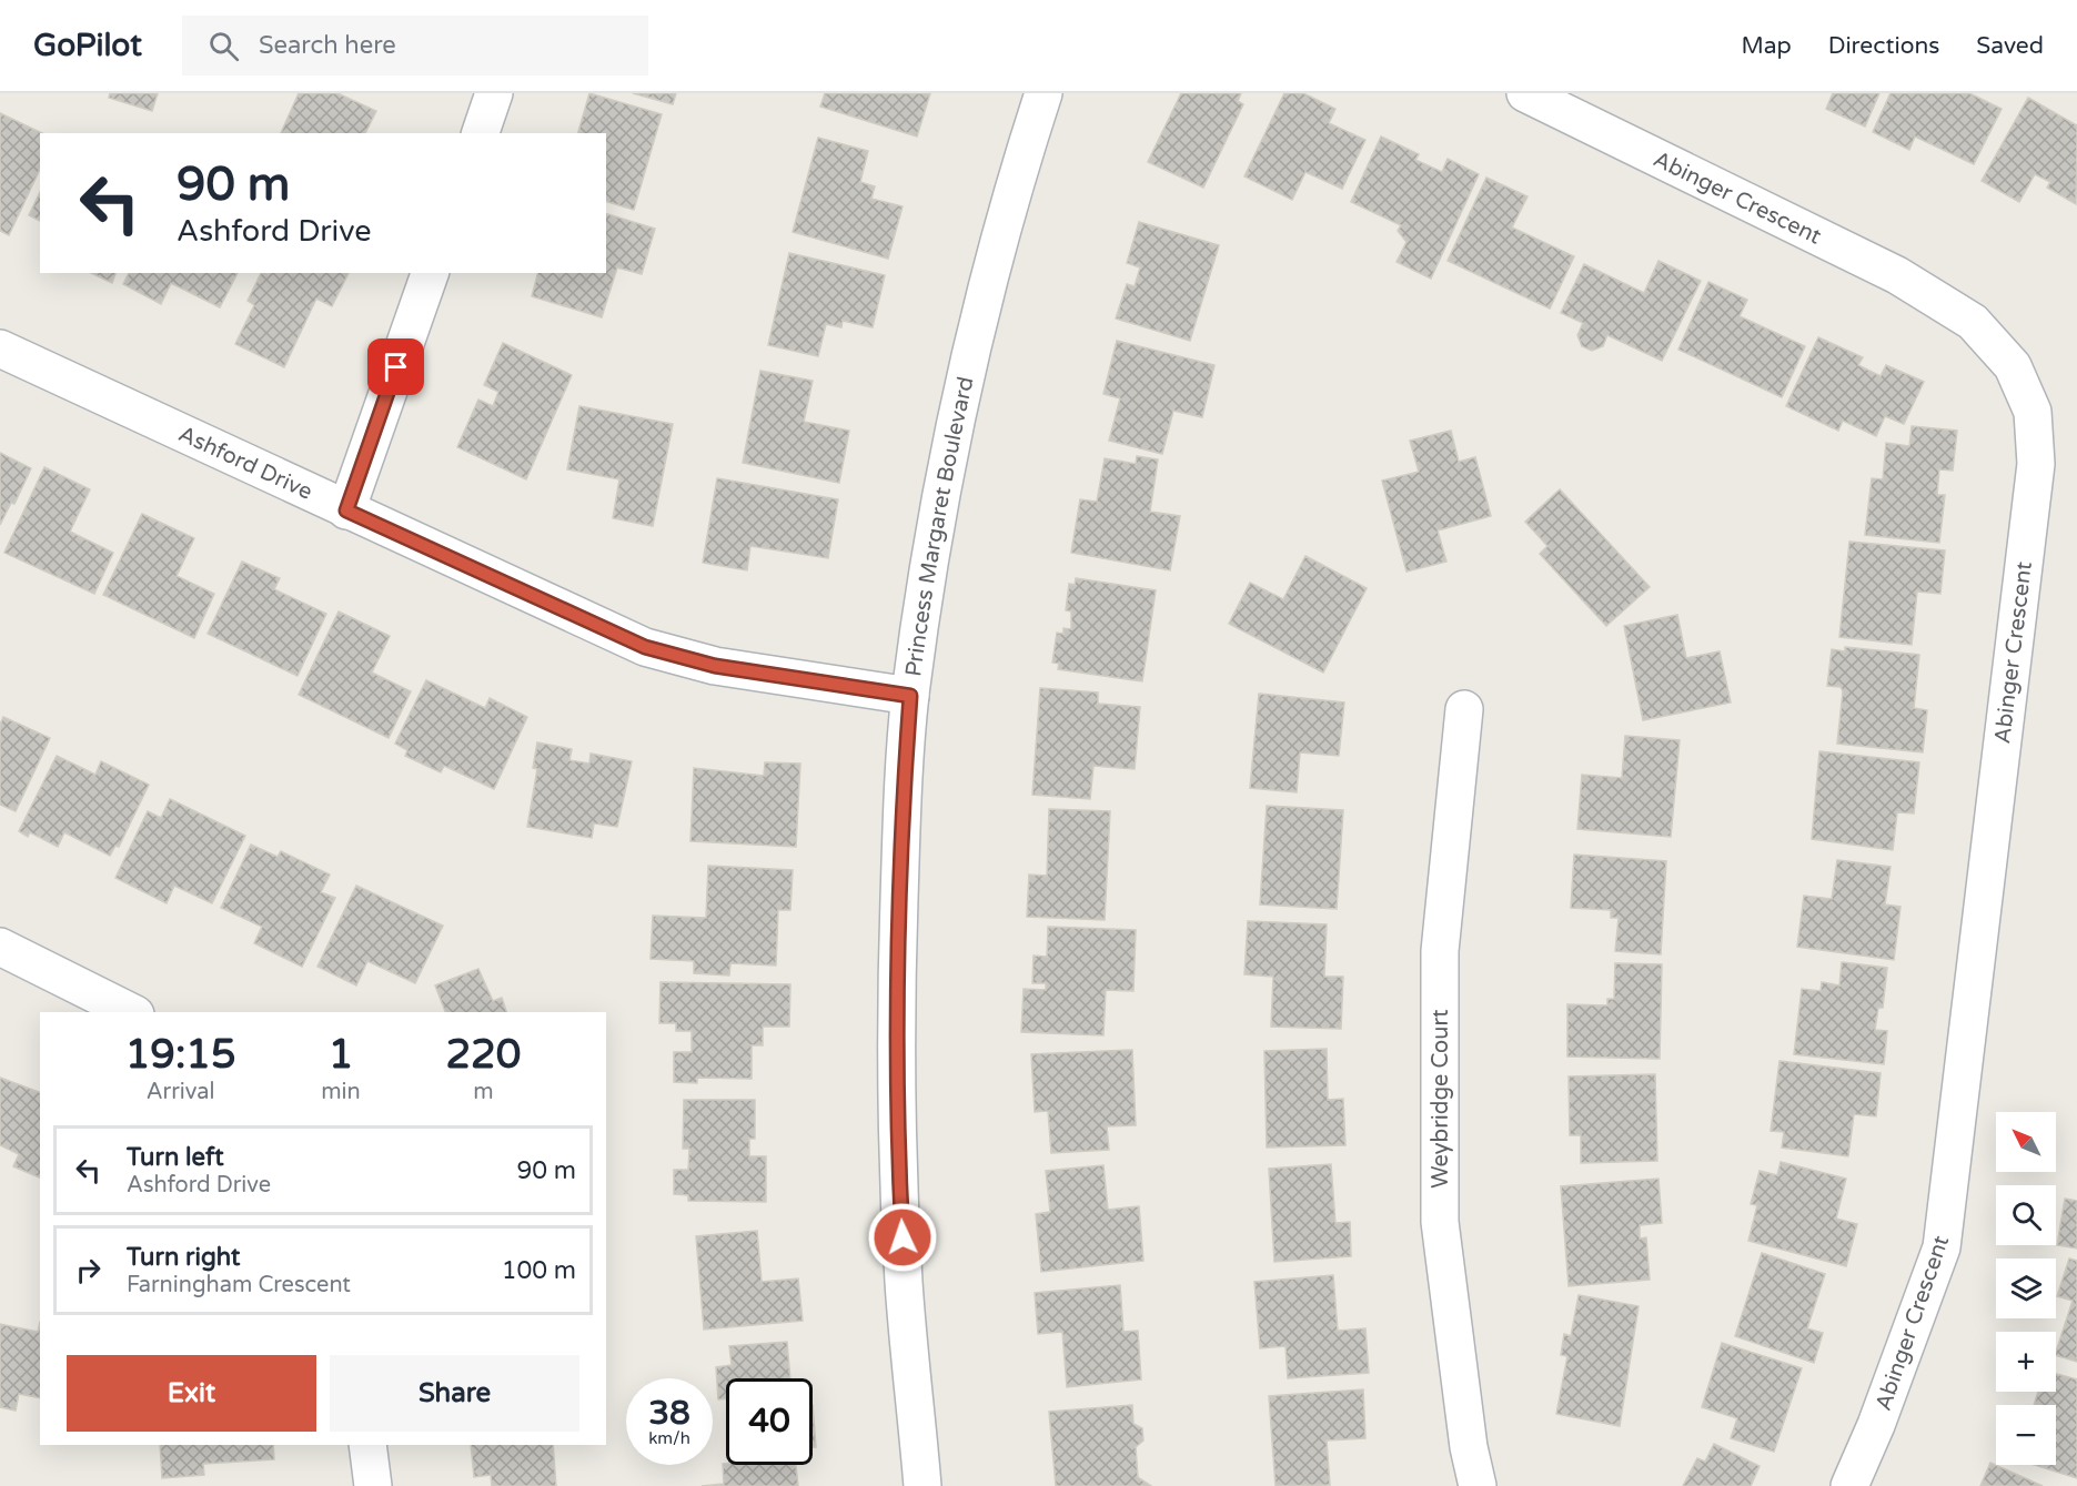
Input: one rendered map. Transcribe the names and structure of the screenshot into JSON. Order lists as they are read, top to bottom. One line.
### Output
{"streets":{"street":["Abinger Crescent","Ashford Drive","Princess Margaret Boulevard","Weybridge Court"]},"crossings":[["Ashford Drive","Princess Margaret Boulevard"]],"north":"top left","page":{"header":"GoPilot","search":"Search here","nav":["Map","Directions","Saved"],"turn":["90 m","Ashford Drive"],"eta":["19:15","Arrival","1","min","220","m"],"map_buttons":["+","−"],"list":[{"name":"Turn left","note":"Ashford Drive","value":"90 m"},{"name":"Turn right","note":"Farningham Crescent","value":"100 m"}],"buttons":["Exit","Share"],"speed":"38 km/h","limit":"40"}}
